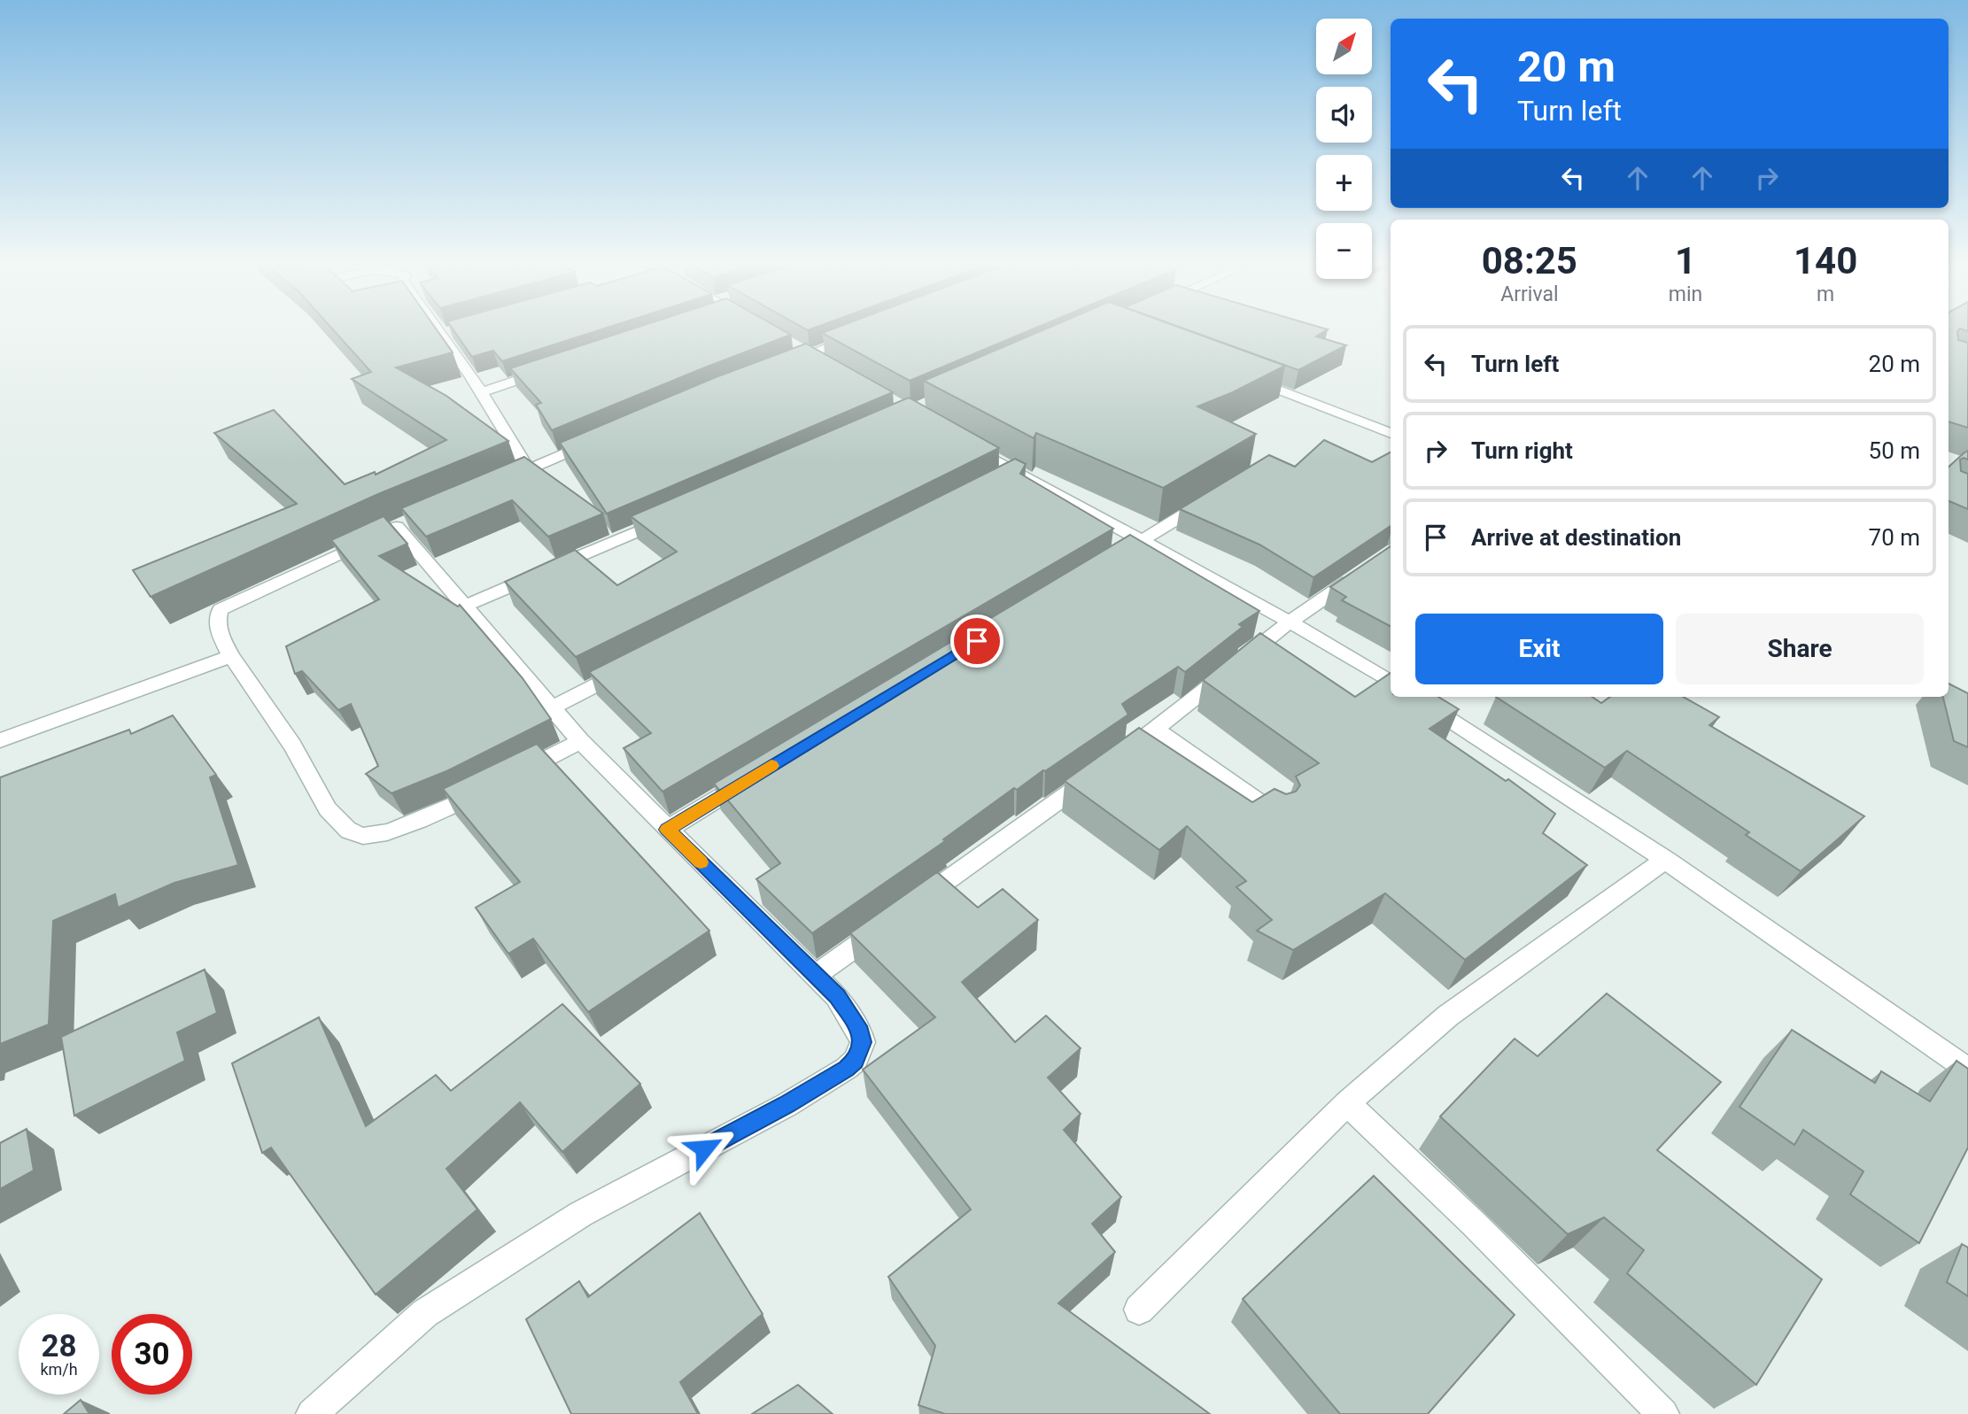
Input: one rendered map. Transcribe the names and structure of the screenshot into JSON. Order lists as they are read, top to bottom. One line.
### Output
{"north":"top right","page":{"map_buttons":["+","−"],"turn":["20 m","Turn left"],"eta":["08:25","Arrival","1","min","140","m"],"list":[{"name":"Turn left","value":"20 m"},{"name":"Turn right","value":"50 m"},{"name":"Arrive at destination","value":"70 m"}],"buttons":["Exit","Share"],"speed":"28 km/h","limit":"30"}}
